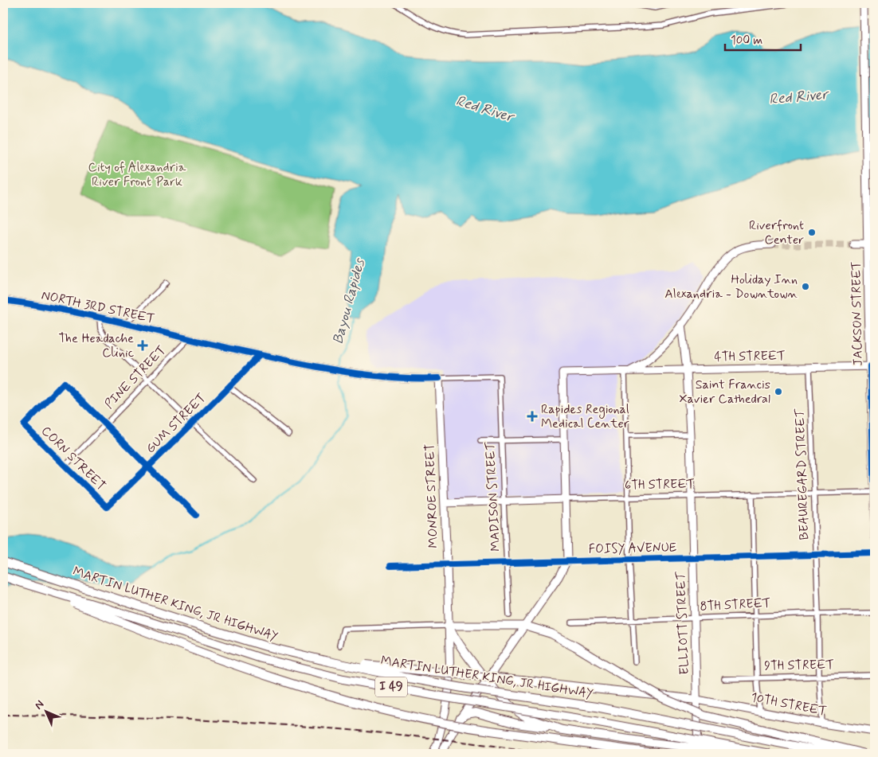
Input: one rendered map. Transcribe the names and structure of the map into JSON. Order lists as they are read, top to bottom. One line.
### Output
{"streets":{"highway":["MARTIN LUTHER KING, JR HIGHWAY","I 49"],"main road":["NORTH 3RD STREET","JACKSON STREET","4TH STREET","6TH STREET","MONROE STREET","ELLIOTT STREET","10TH STREET"],"street":["PINE STREET","GUM STREET","CORN STREET","BEAUREGARD STREET","MADISON STREET","FOISY AVENUE","8TH STREET","9TH STREET"]},"crossings":[["NORTH 3RD STREET","PINE STREET"],["NORTH 3RD STREET","GUM STREET"],["NORTH 3RD STREET","MONROE STREET"],["NORTH 3RD STREET","MADISON STREET"],["JACKSON STREET","4TH STREET"],["JACKSON STREET","6TH STREET"],["4TH STREET","BEAUREGARD STREET"],["4TH STREET","ELLIOTT STREET"],["PINE STREET","CORN STREET"],["GUM STREET","CORN STREET"],["BEAUREGARD STREET","6TH STREET"],["BEAUREGARD STREET","FOISY AVENUE"],["BEAUREGARD STREET","8TH STREET"],["BEAUREGARD STREET","9TH STREET"],["BEAUREGARD STREET","10TH STREET"],["6TH STREET","MONROE STREET"],["6TH STREET","MADISON STREET"],["6TH STREET","ELLIOTT STREET"],["MONROE STREET","MADISON STREET"],["MONROE STREET","FOISY AVENUE"],["MADISON STREET","FOISY AVENUE"],["FOISY AVENUE","ELLIOTT STREET"],["8TH STREET","ELLIOTT STREET"],["ELLIOTT STREET","10TH STREET"]],"water":["Red River","Bayou Rapides"],"parks":["City of Alexandria River Front Park"],"places":{"other":["Riverfront Center","Holiday Inn Alexandria - Downtown","Saint Francis Xavier Cathedral"],"health":["The Headache Clinic","Rapides Regional Medical Center"]},"scale_bar":"100 m","north":"top left"}
